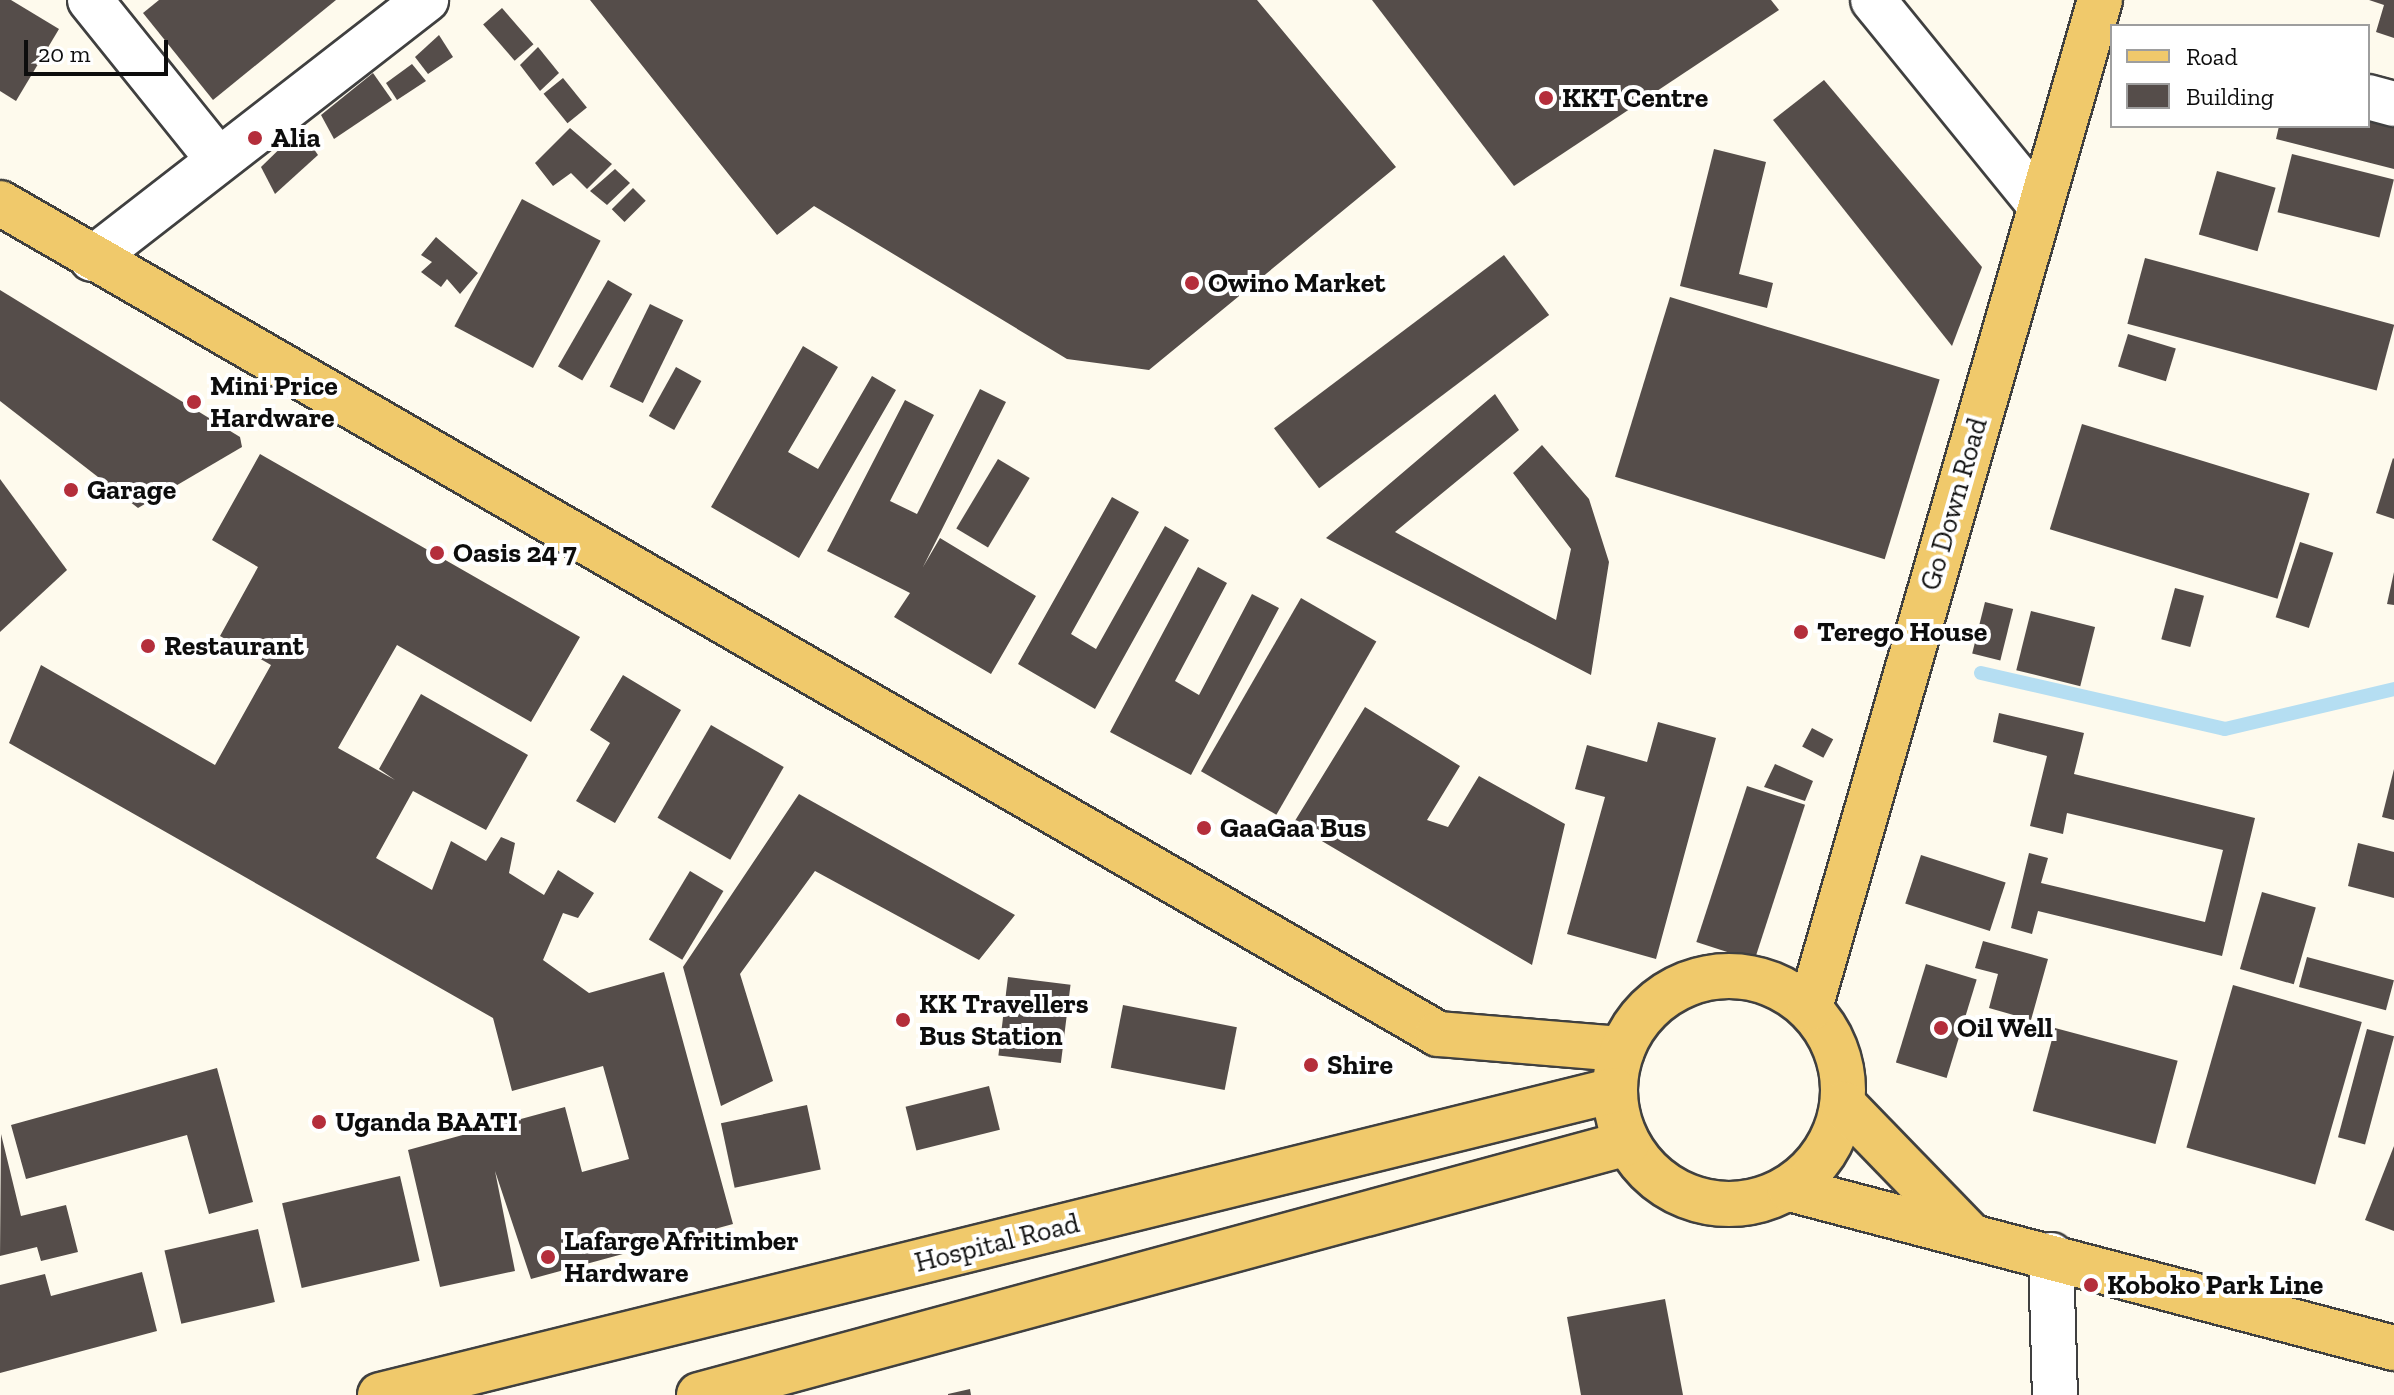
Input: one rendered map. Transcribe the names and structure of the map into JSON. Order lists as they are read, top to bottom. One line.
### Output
{"streets":{"main road":["Go Down Road","Hospital Road"]},"crossings":[["Go Down Road","Hospital Road"]],"places":["KKT Centre","Alia","Owino Market","Mini Price Hardware","Garage","Oasis 24 7","Terego House","Restaurant","GaaGaa Bus","KK Travellers Bus Station","Oil Well","Shire","Uganda BAATI","Lafarge Afritimber Hardware","Koboko Park Line"],"legend":["Road","Building"],"scale_bar":"20 m"}
